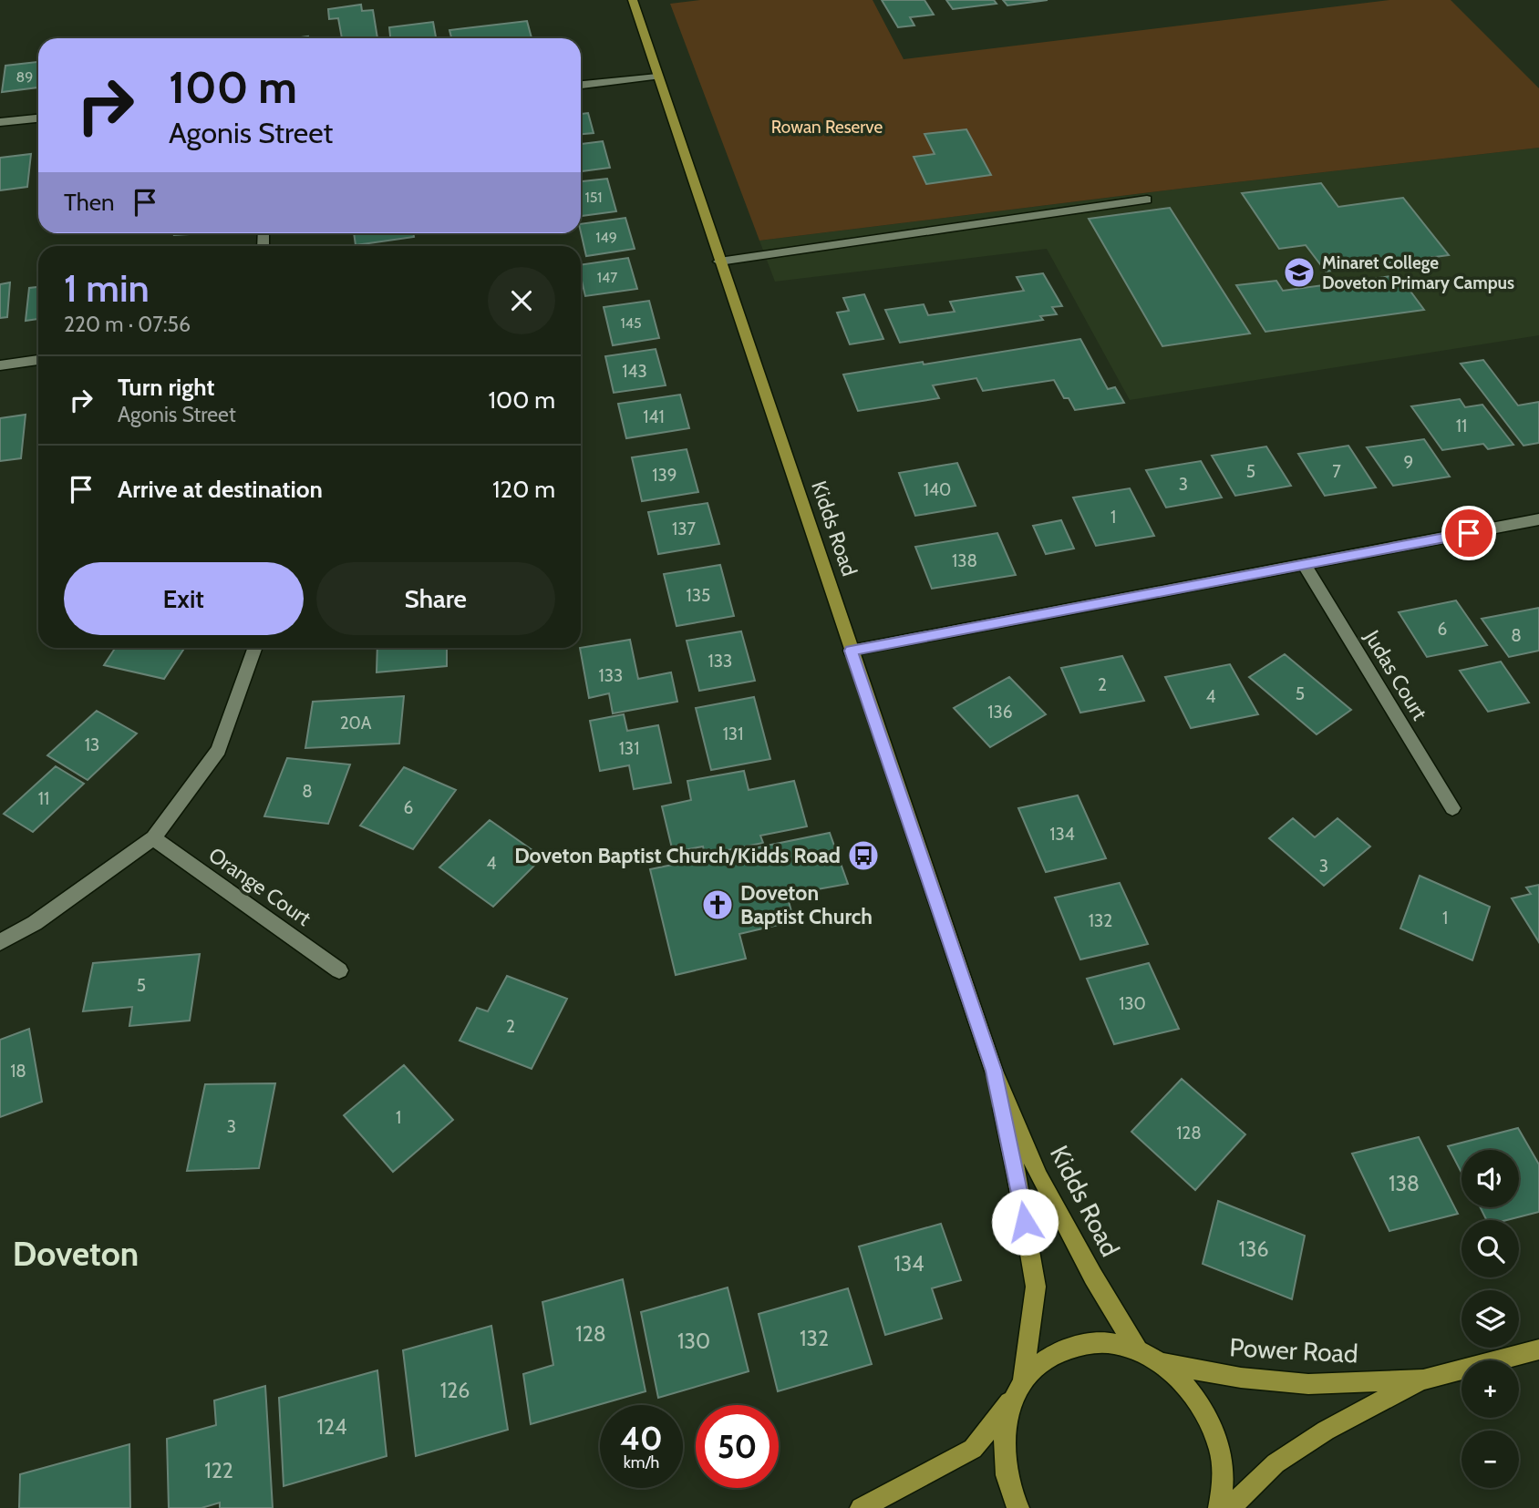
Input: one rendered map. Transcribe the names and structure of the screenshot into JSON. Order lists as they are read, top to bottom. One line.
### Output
{"streets":{"main road":["Kidds Road","Power Road"],"street":["Judas Court","Orange Court"]},"districts":["Doveton"],"parks":["Rowan Reserve"],"places":{"school or university":["Minaret College Doveton Primary Campus"],"bus stop":["Doveton Baptist Church/Kidds Road"],"church":["Doveton Baptist Church"]},"house_numbers":["89","151","149","147","145","143","141","11","9","5","7","139","3","140","1","137","138","135","6","8","133","133","2","5","4","136","20A","131","13","131","8","11","6","134","4","3","1","132","5","130","2","18","1","3","128","138","136","134","128","132","130","126","124","122"],"page":{"turn":["100 m","Agonis Street"],"then":"Then","heading":["1 min","220 m · 07:56"],"list":[{"name":"Turn right","note":"Agonis Street","value":"100 m"},{"name":"Arrive at destination","value":"120 m"}],"buttons":["Exit","Share"],"map_buttons":["+","−"],"speed":"40 km/h","limit":"50"}}
